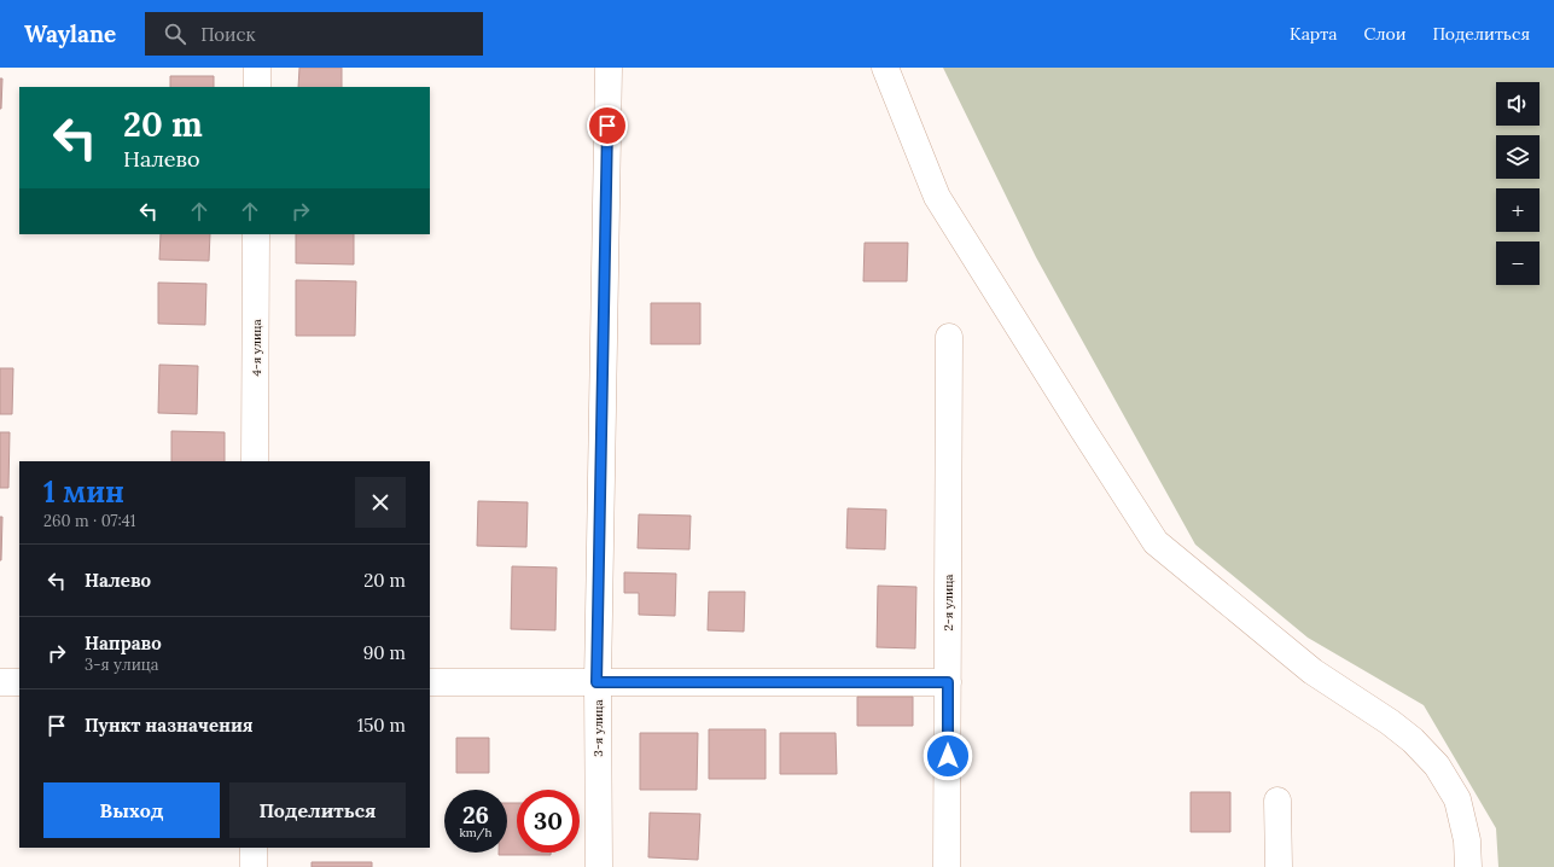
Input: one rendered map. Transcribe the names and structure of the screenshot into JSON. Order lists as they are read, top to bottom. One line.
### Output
{"streets":{"street":["4-я улица","2-я улица","3-я улица"]},"page":{"header":"Waylane","search":"Поиск","nav":["Карта","Слои","Поделиться"],"map_buttons":["+","−"],"turn":["20 m","Налево"],"heading":["1 мин","260 m · 07:41"],"list":[{"name":"Налево","value":"20 m"},{"name":"Направо","note":"3-я улица","value":"90 m"},{"name":"Пункт назначения","value":"150 m"}],"buttons":["Выход","Поделиться"],"speed":"26 km/h","limit":"30"}}
